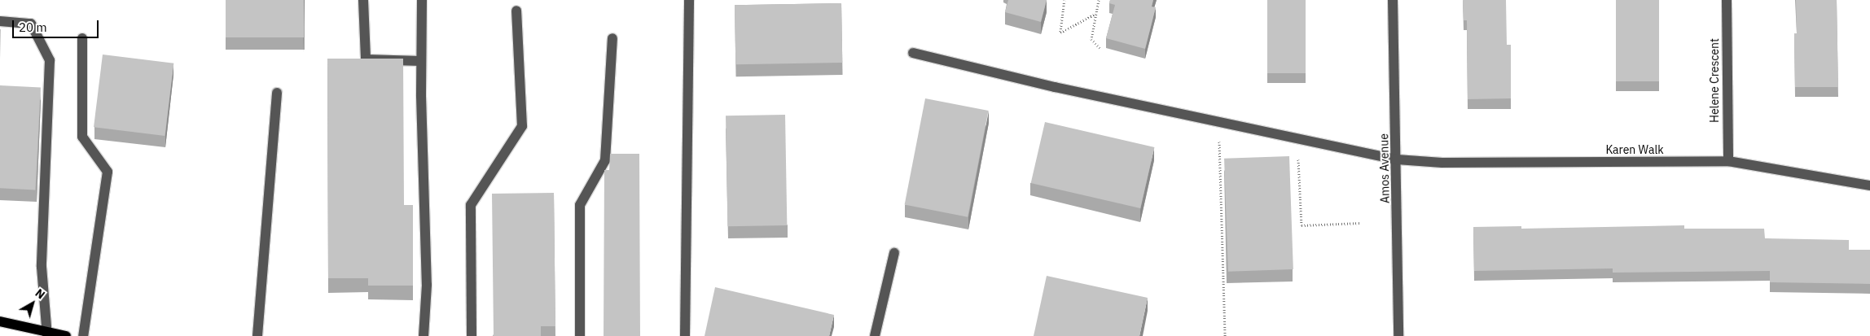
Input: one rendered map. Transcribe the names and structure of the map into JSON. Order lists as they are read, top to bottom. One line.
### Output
{"streets":{"street":["Helene Crescent","Karen Walk","Amos Avenue"]},"crossings":[["Helene Crescent","Karen Walk"],["Karen Walk","Amos Avenue"]],"scale_bar":"20 m","north":"top right"}
